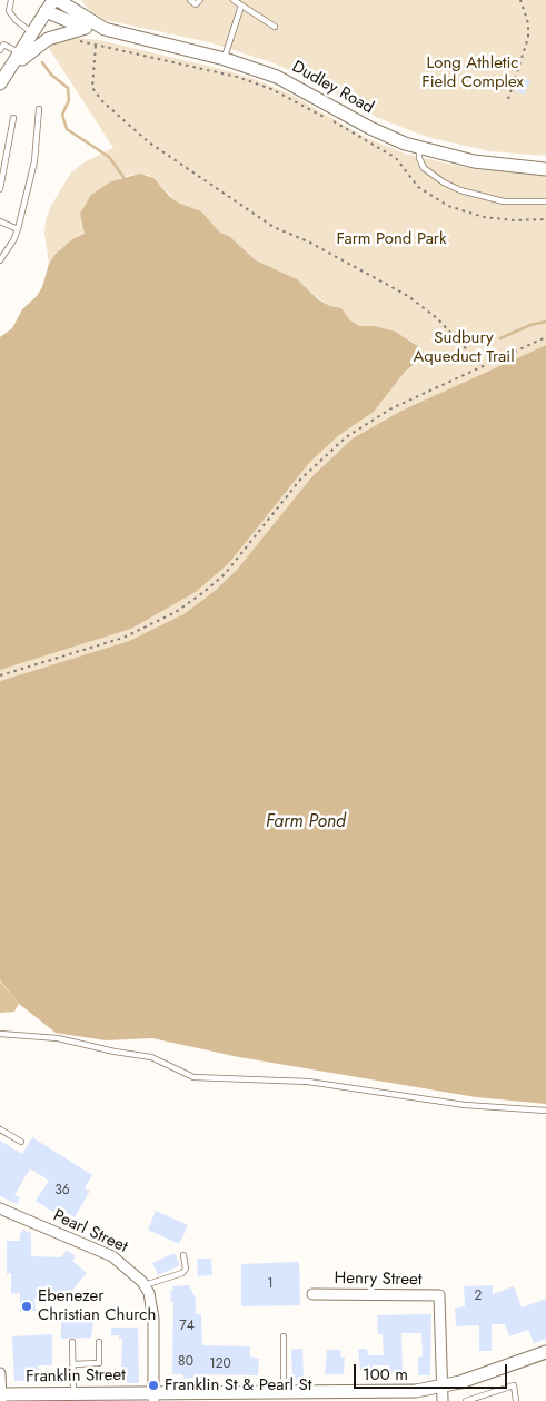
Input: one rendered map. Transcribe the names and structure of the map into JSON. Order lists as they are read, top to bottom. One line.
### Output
{"streets":{"street":["Dudley Road","Pearl Street","Henry Street","Franklin Street"]},"crossings":[["Pearl Street","Franklin Street"],["Henry Street","Franklin Street"]],"water":["Farm Pond"],"parks":["Long Athletic Field Complex","Farm Pond Park","Sudbury Aqueduct Trail"],"places":["Ebenezer Christian Church","Franklin St & Pearl St"],"house_numbers":["36","1","2","74","80","120"],"scale_bar":"100 m"}
